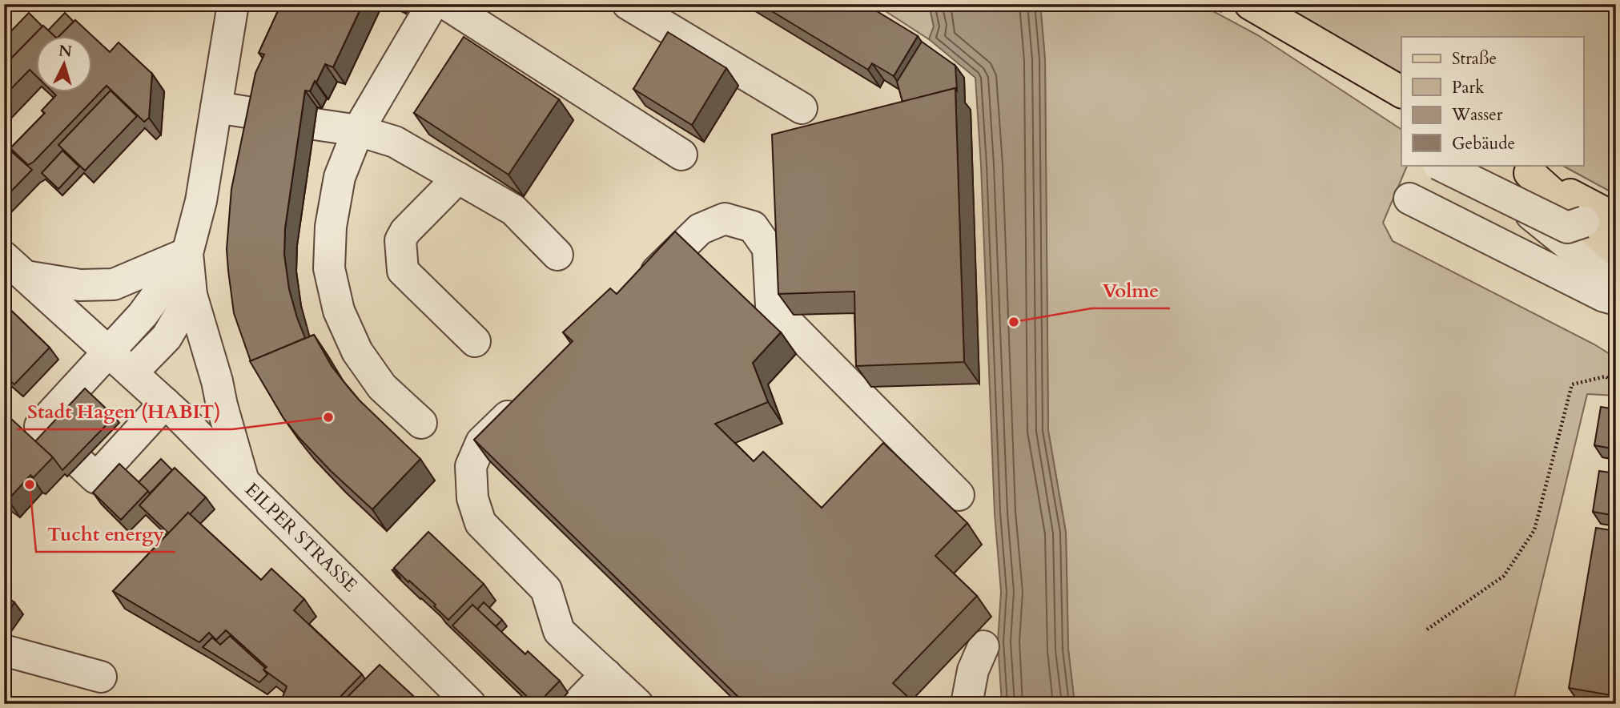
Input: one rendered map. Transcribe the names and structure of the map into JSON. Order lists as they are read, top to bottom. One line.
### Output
{"streets":{"street":["EILPER STRASSE"]},"places":["Volme","Stadt Hagen (HABIT)","Tucht energy"],"legend":["Straße","Park","Wasser","Gebäude"],"north":"top"}
